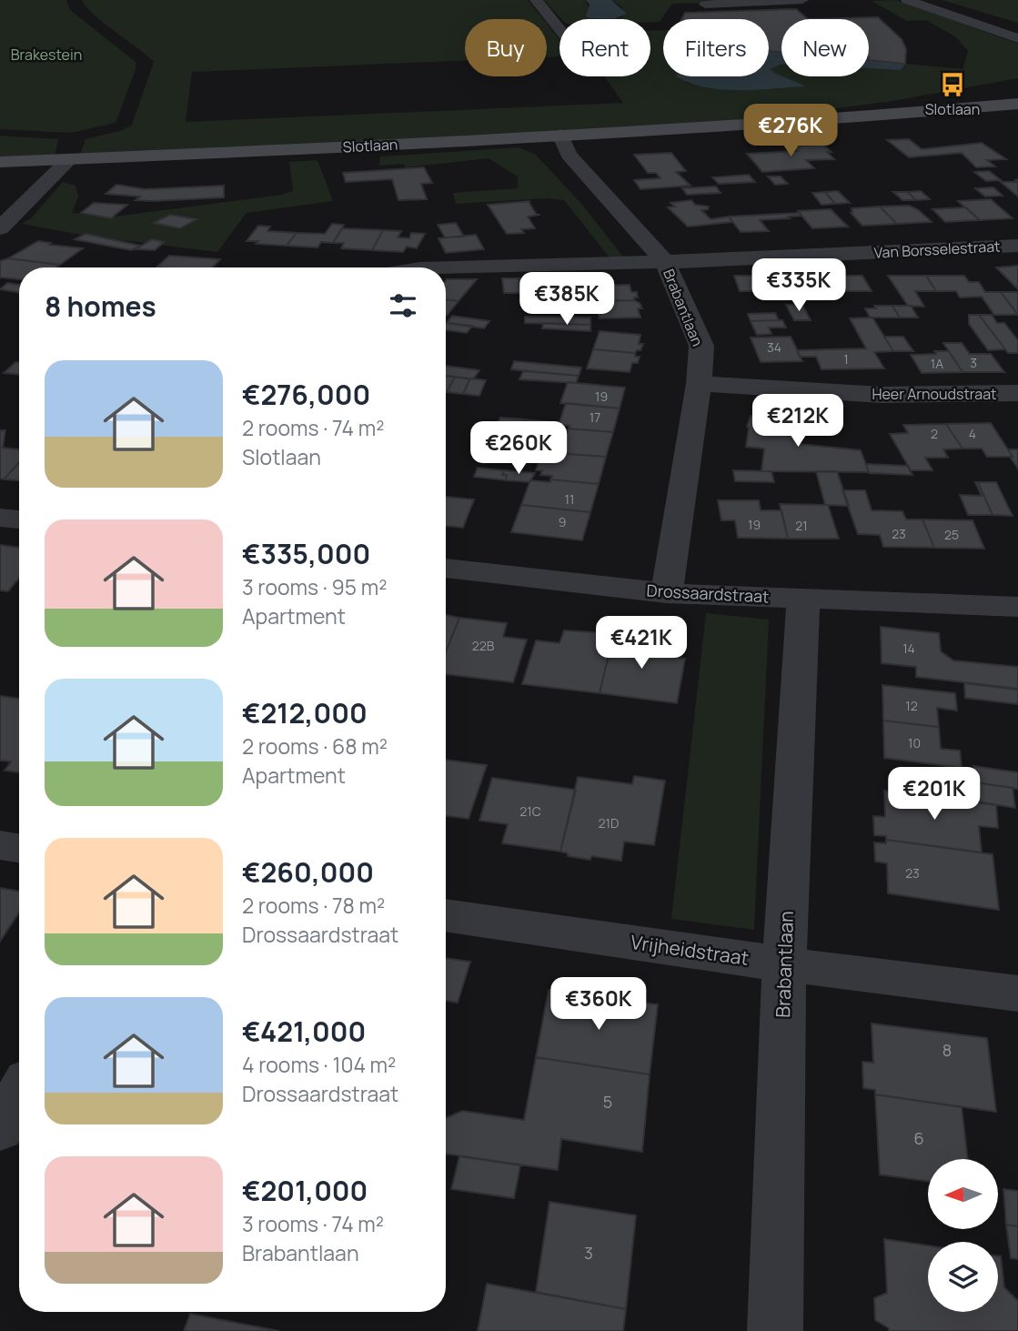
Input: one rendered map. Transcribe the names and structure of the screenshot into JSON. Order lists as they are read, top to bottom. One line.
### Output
{"streets":{"street":["Slotlaan","Van Borsselestraat","Brabantlaan","Heer Arnoudstraat","Drossaardstraat","Vrijheidstraat"]},"crossings":[["Slotlaan","Brabantlaan"],["Van Borsselestraat","Brabantlaan"],["Brabantlaan","Heer Arnoudstraat"],["Brabantlaan","Drossaardstraat"],["Brabantlaan","Vrijheidstraat"]],"parks":["Brakestein"],"places":{"bus stop":["Slotlaan"]},"house_numbers":["34","1","3","1A","19","17","2","4","11","9","19","21","23","25","22B","14","12","10","21C","21D","23","8","5","6","3"],"north":"left","page":{"chip":["Buy","Rent","Filters","New"],"price":["€276K","€335K","€385K","€212K","€260K","€421K","€201K","€360K"],"heading":"8 homes","list":[{"name":"€276,000","note":"2 rooms · 74 m² · Slotlaan"},{"name":"€335,000","note":"3 rooms · 95 m² · Apartment"},{"name":"€212,000","note":"2 rooms · 68 m² · Apartment"},{"name":"€260,000","note":"2 rooms · 78 m² · Drossaardstraat"},{"name":"€421,000","note":"4 rooms · 104 m² · Drossaardstraat"},{"name":"€201,000","note":"3 rooms · 74 m² · Brabantlaan"}]}}
